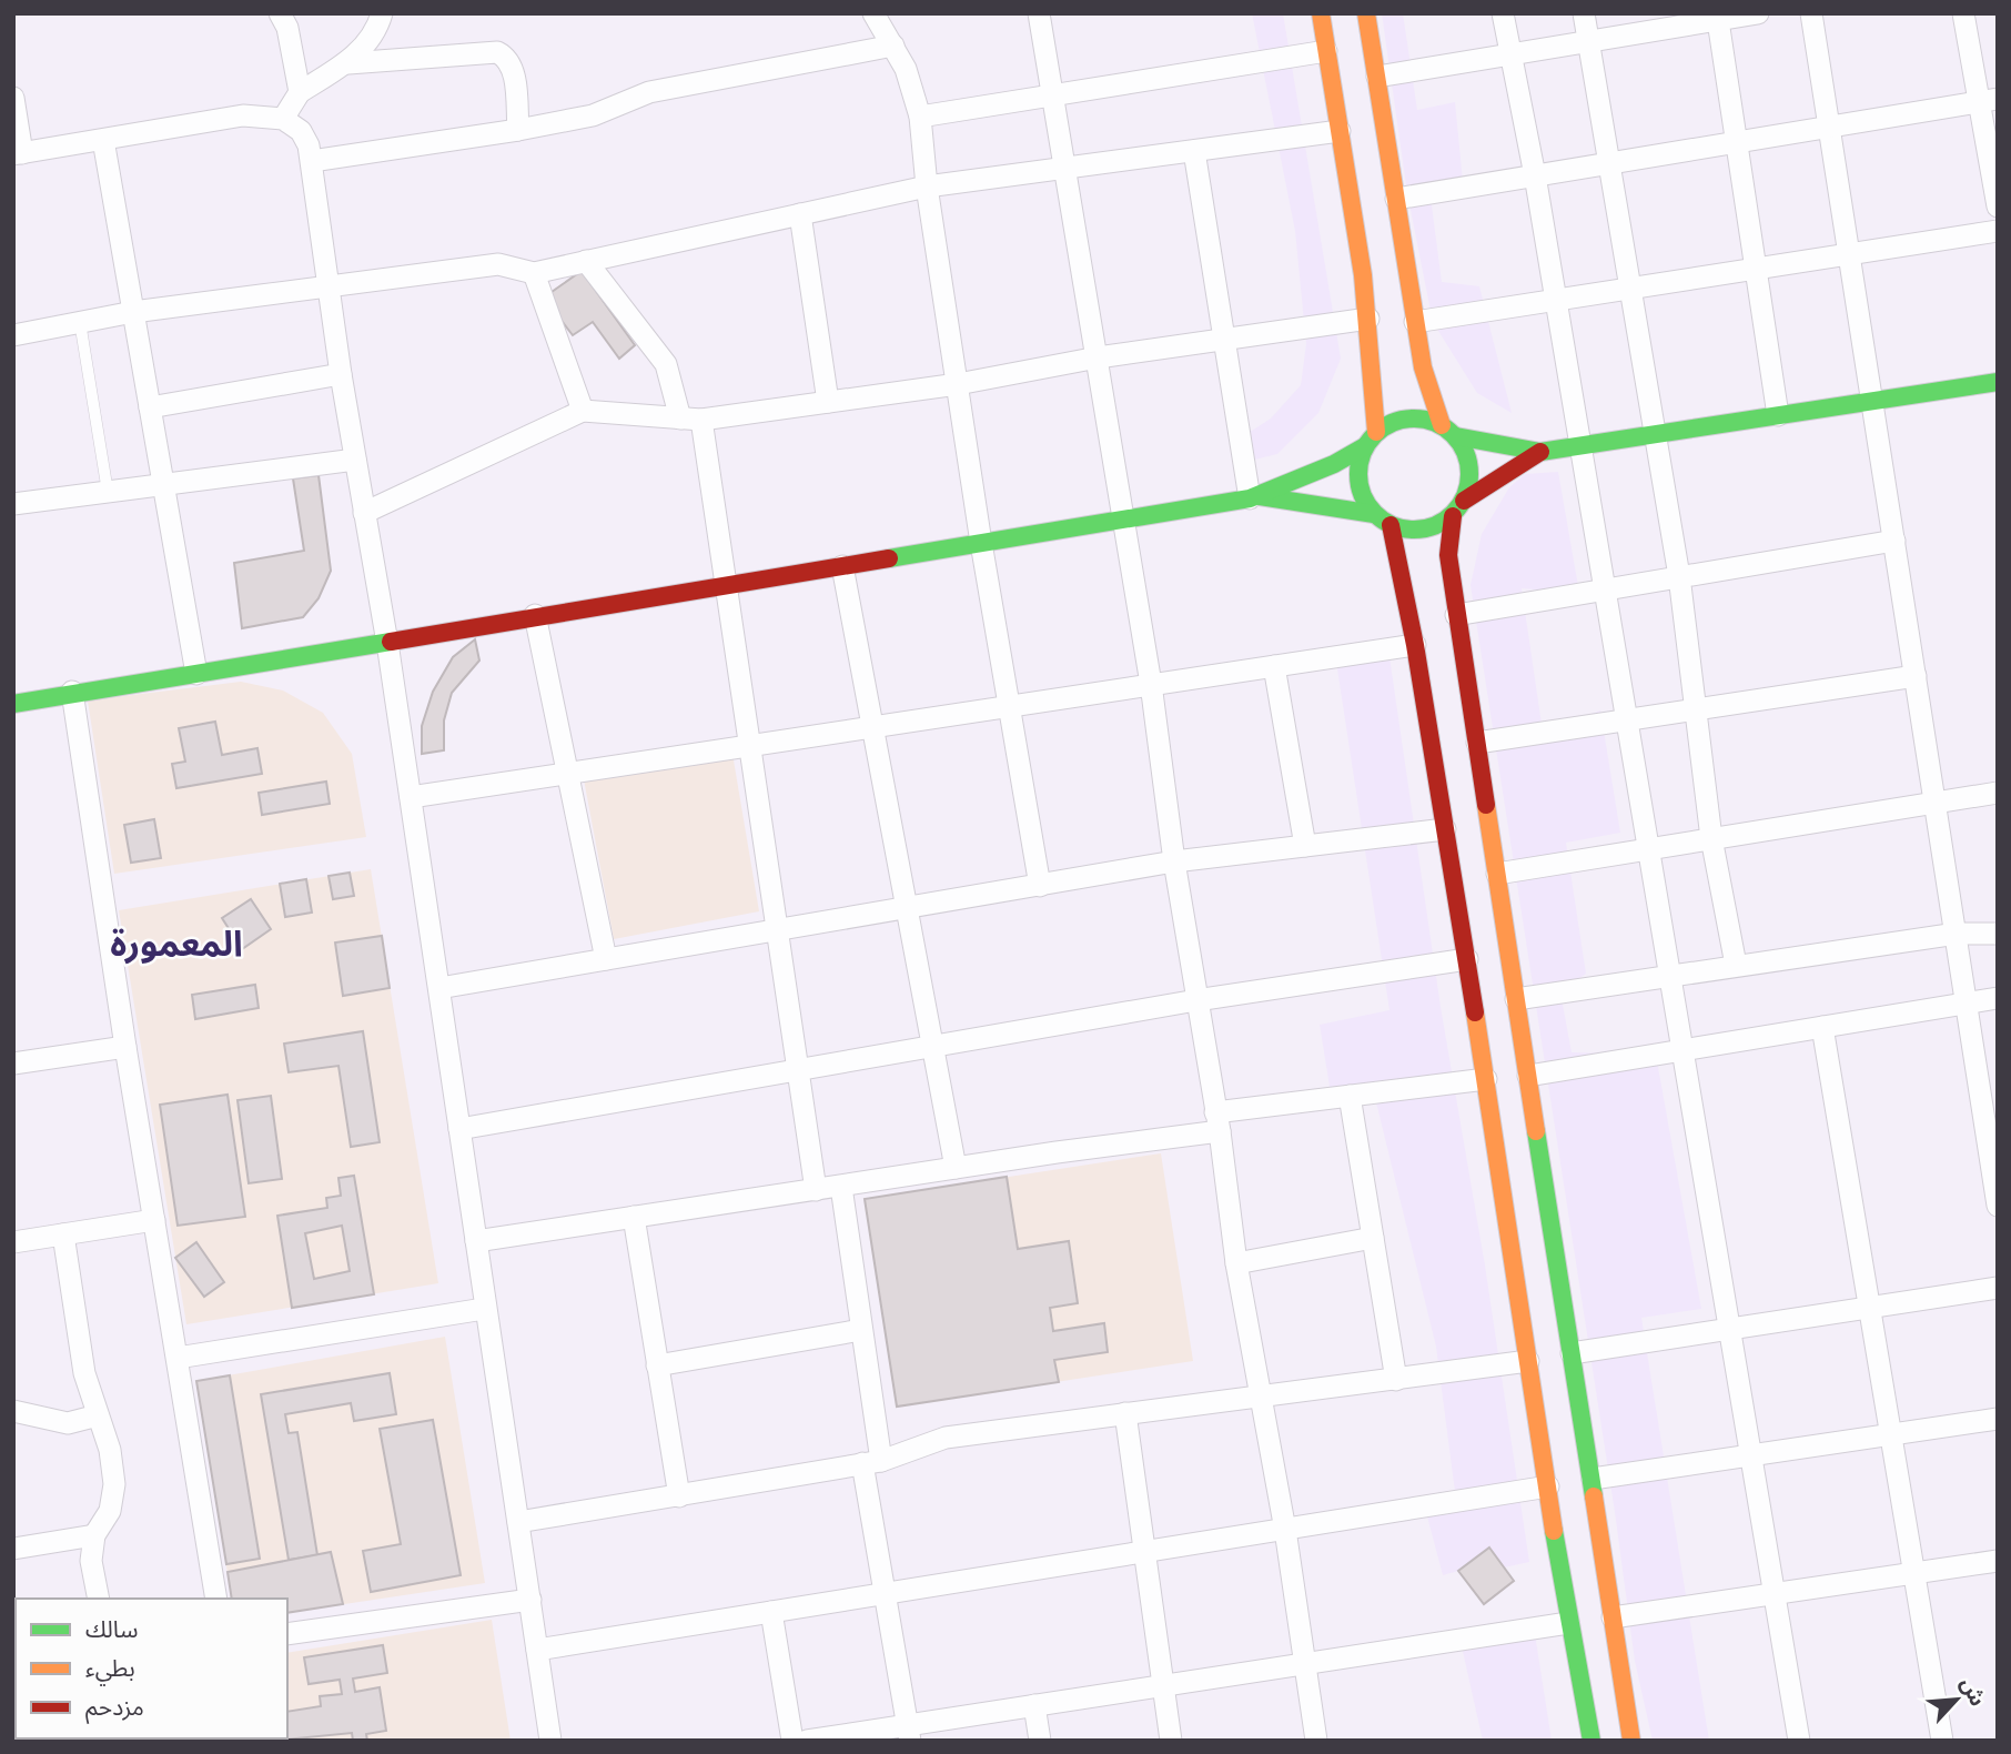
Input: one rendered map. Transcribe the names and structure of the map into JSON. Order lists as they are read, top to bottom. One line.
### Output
{"districts":["المعمورة"],"legend":["سالك","بطيء","مزدحم"],"north":"top right"}
